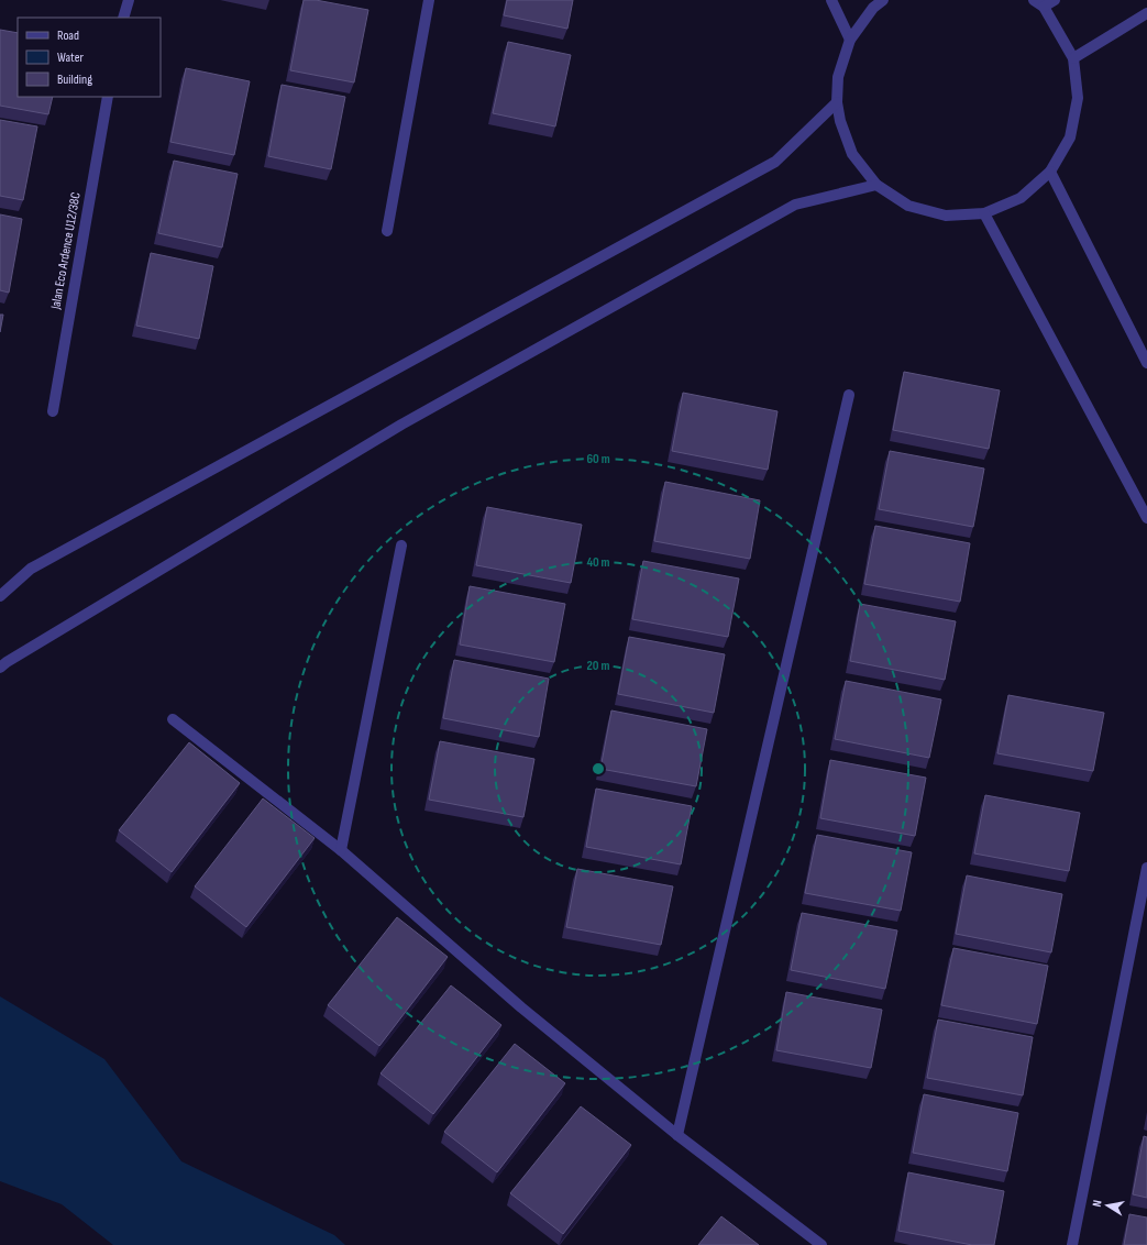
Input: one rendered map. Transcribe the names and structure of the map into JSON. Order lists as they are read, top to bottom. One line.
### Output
{"streets":{"street":["Jalan Eco Ardence U12/38C"]},"legend":["Road","Water","Building"],"north":"left","rings":["60 m","40 m","20 m"]}
